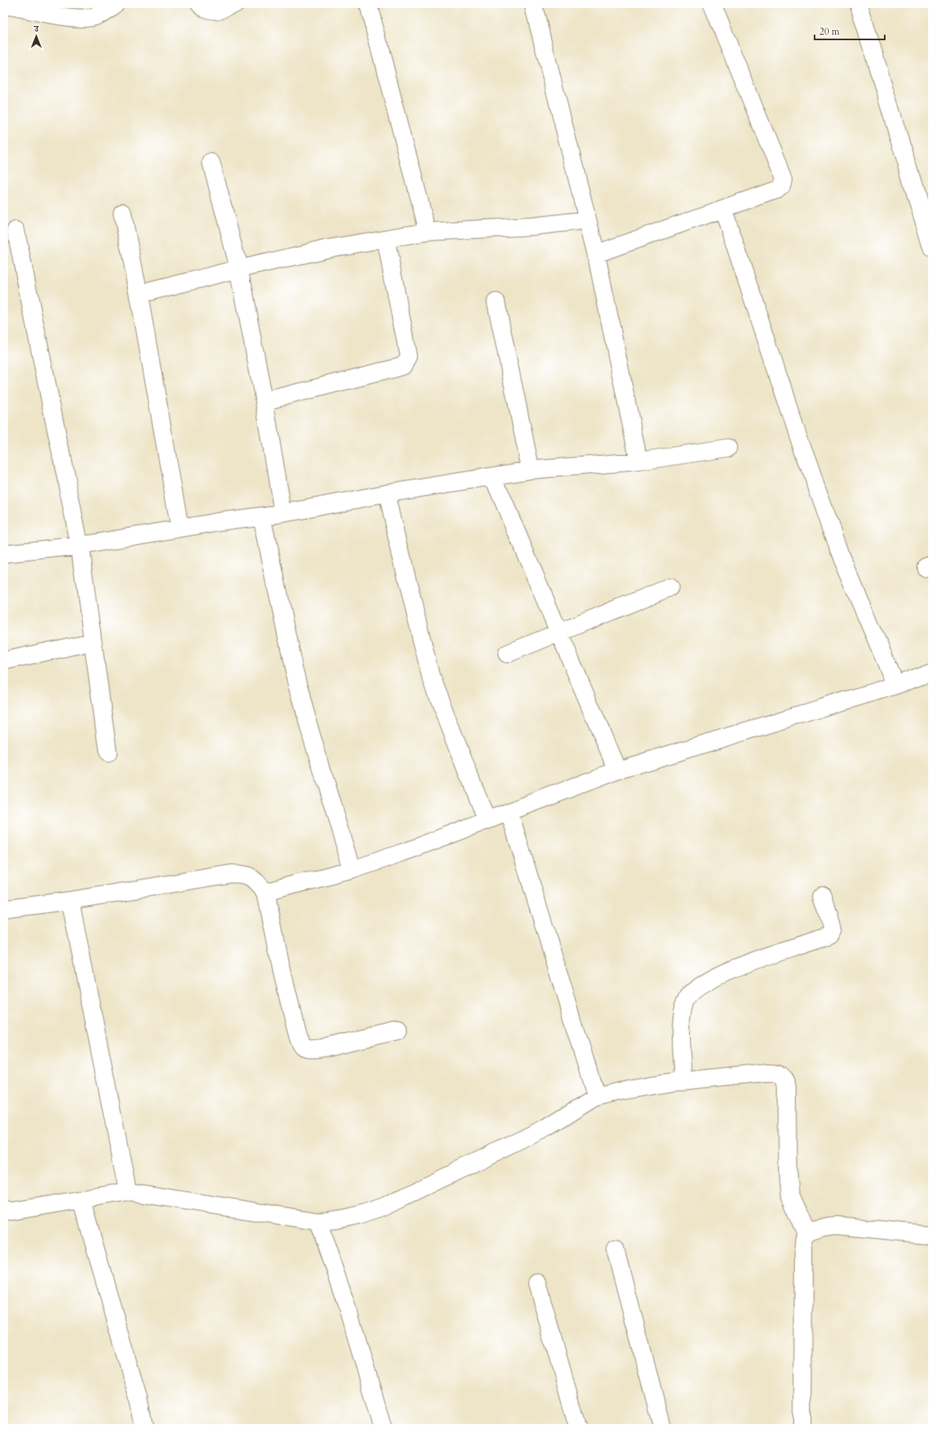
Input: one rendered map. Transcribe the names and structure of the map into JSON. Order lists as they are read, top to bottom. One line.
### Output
{"scale_bar":"20 m","north":"top"}
